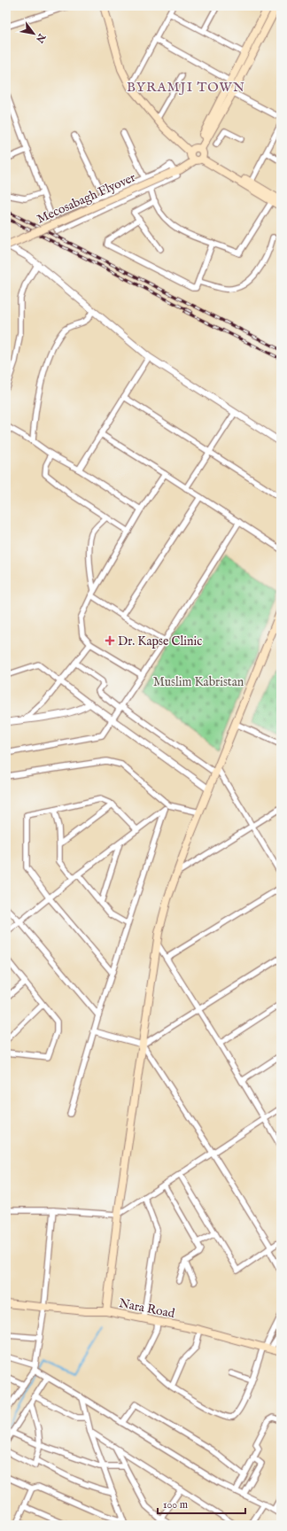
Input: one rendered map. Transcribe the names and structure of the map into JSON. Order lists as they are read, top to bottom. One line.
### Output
{"streets":{"main road":["Mecosabagh Flyover","Nara Road"]},"districts":["BYRAMJI TOWN"],"parks":["Muslim Kabristan"],"places":{"health":["Dr. Kapse Clinic"]},"scale_bar":"100 m","north":"bottom right"}
